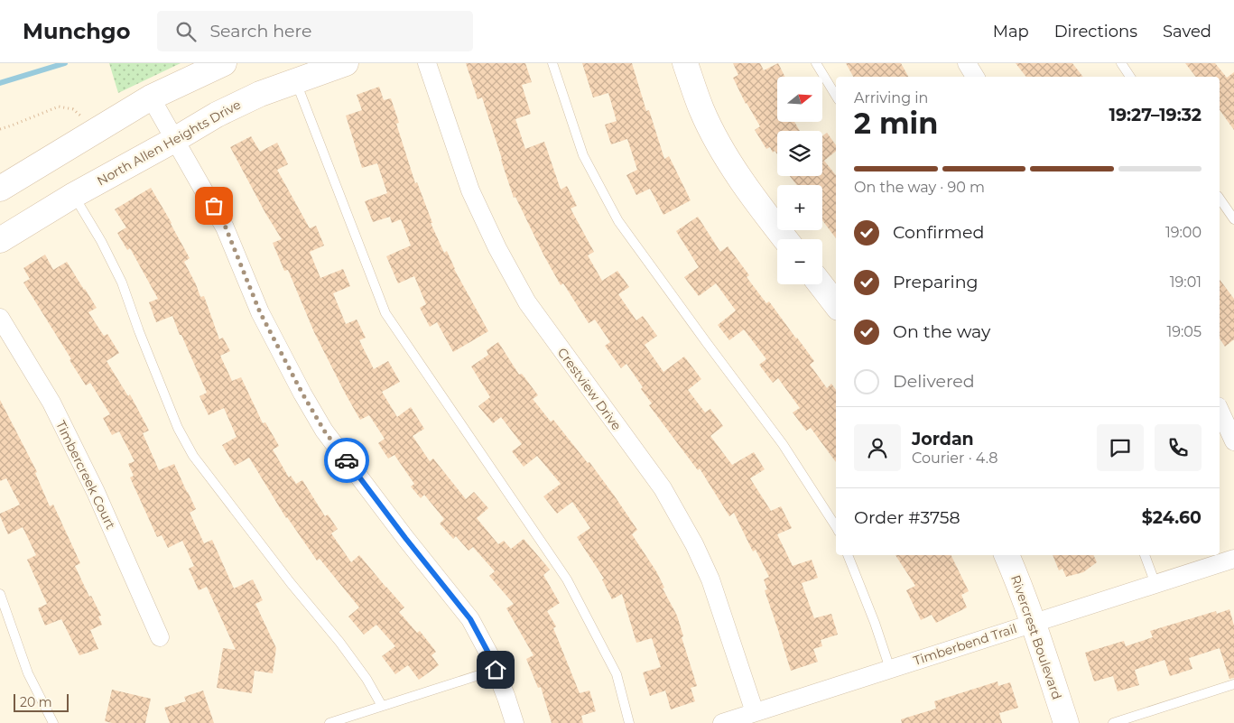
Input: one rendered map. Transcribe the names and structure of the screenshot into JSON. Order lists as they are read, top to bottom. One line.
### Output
{"streets":{"main road":["North Allen Heights Drive","Rivercrest Boulevard"],"street":["Crestview Drive","Timbercreek Court","Timberbend Trail"]},"crossings":[["Crestview Drive","Timberbend Trail"],["Rivercrest Boulevard","Timberbend Trail"]],"scale_bar":"20 m","north":"right","page":{"header":"Munchgo","search":"Search here","nav":["Map","Directions","Saved"],"map_buttons":["+","−"],"heading":["2 min","Arriving in","19:27–19:32"],"panel":["Jordan","Courier · 4.8","Order #3758","$24.60"],"bar":"On the way · 90 m","list":[["Confirmed","19:00"],["Preparing","19:01"],["On the way","19:05"],"Delivered"],"scale":"20 m"}}
